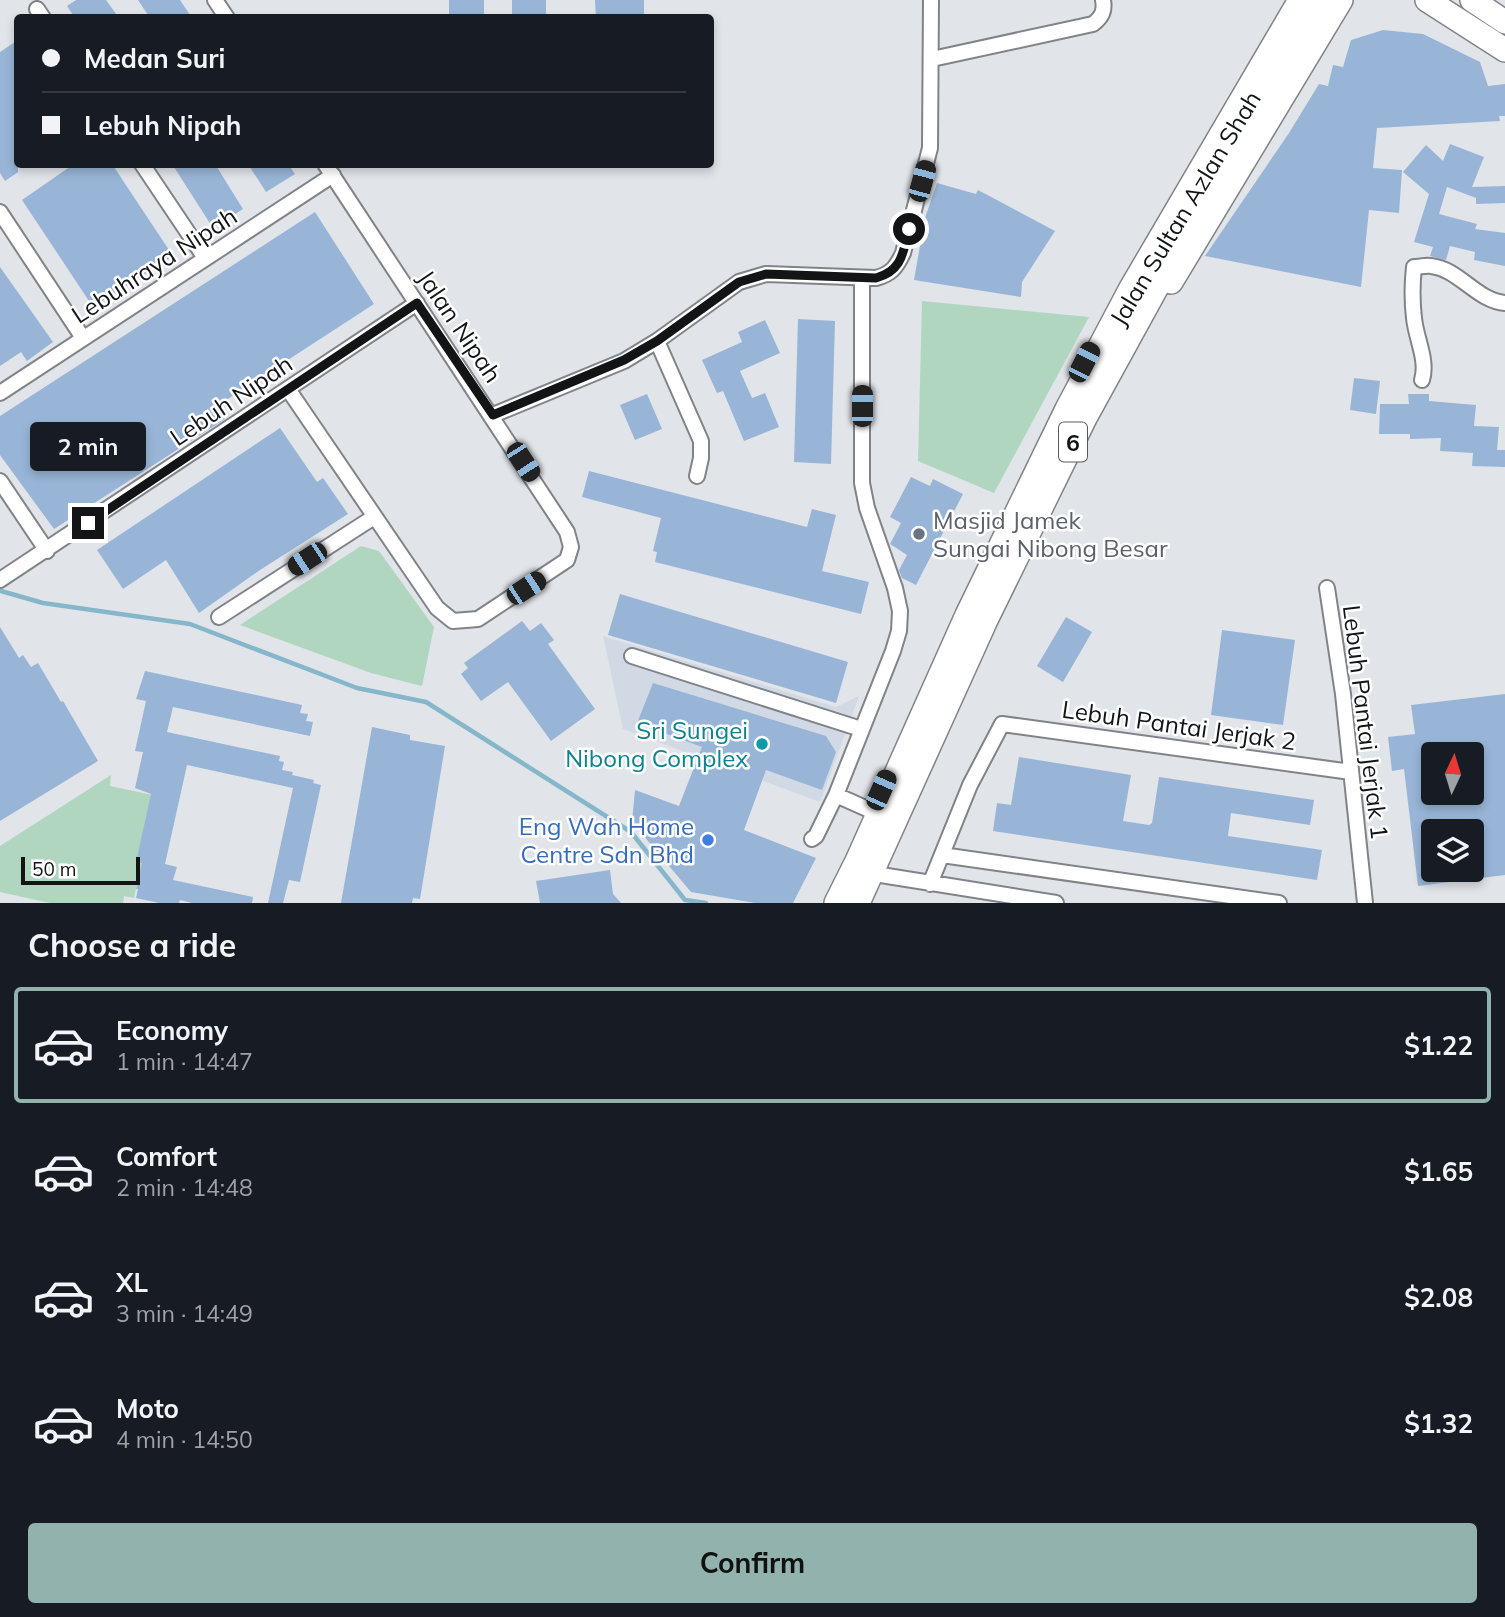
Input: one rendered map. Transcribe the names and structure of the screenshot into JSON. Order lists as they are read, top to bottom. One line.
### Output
{"streets":{"main road":["Jalan Sultan Azlan Shah","6"],"street":["Lebuhraya Nipah","Jalan Nipah","Lebuh Nipah","Lebuh Pantai Jerjak 1","Lebuh Pantai Jerjak 2"]},"crossings":[["Lebuhraya Nipah","Jalan Nipah"],["Jalan Nipah","Lebuh Nipah"],["Lebuh Pantai Jerjak 1","Lebuh Pantai Jerjak 2"]],"places":["Masjid Jamek Sungai Nibong Besar","Sri Sungei Nibong Complex","Eng Wah Home Centre Sdn Bhd"],"scale_bar":"50 m","north":"top","page":{"banner":["Medan Suri","Lebuh Nipah"],"bubble":"2 min","scale":"50 m","heading":"Choose a ride","list":[{"name":"Economy","note":"1 min · 14:47","value":"$1.22"},{"name":"Comfort","note":"2 min · 14:48","value":"$1.65"},{"name":"XL","note":"3 min · 14:49","value":"$2.08"},{"name":"Moto","note":"4 min · 14:50","value":"$1.32"}],"buttons":"Confirm"}}
